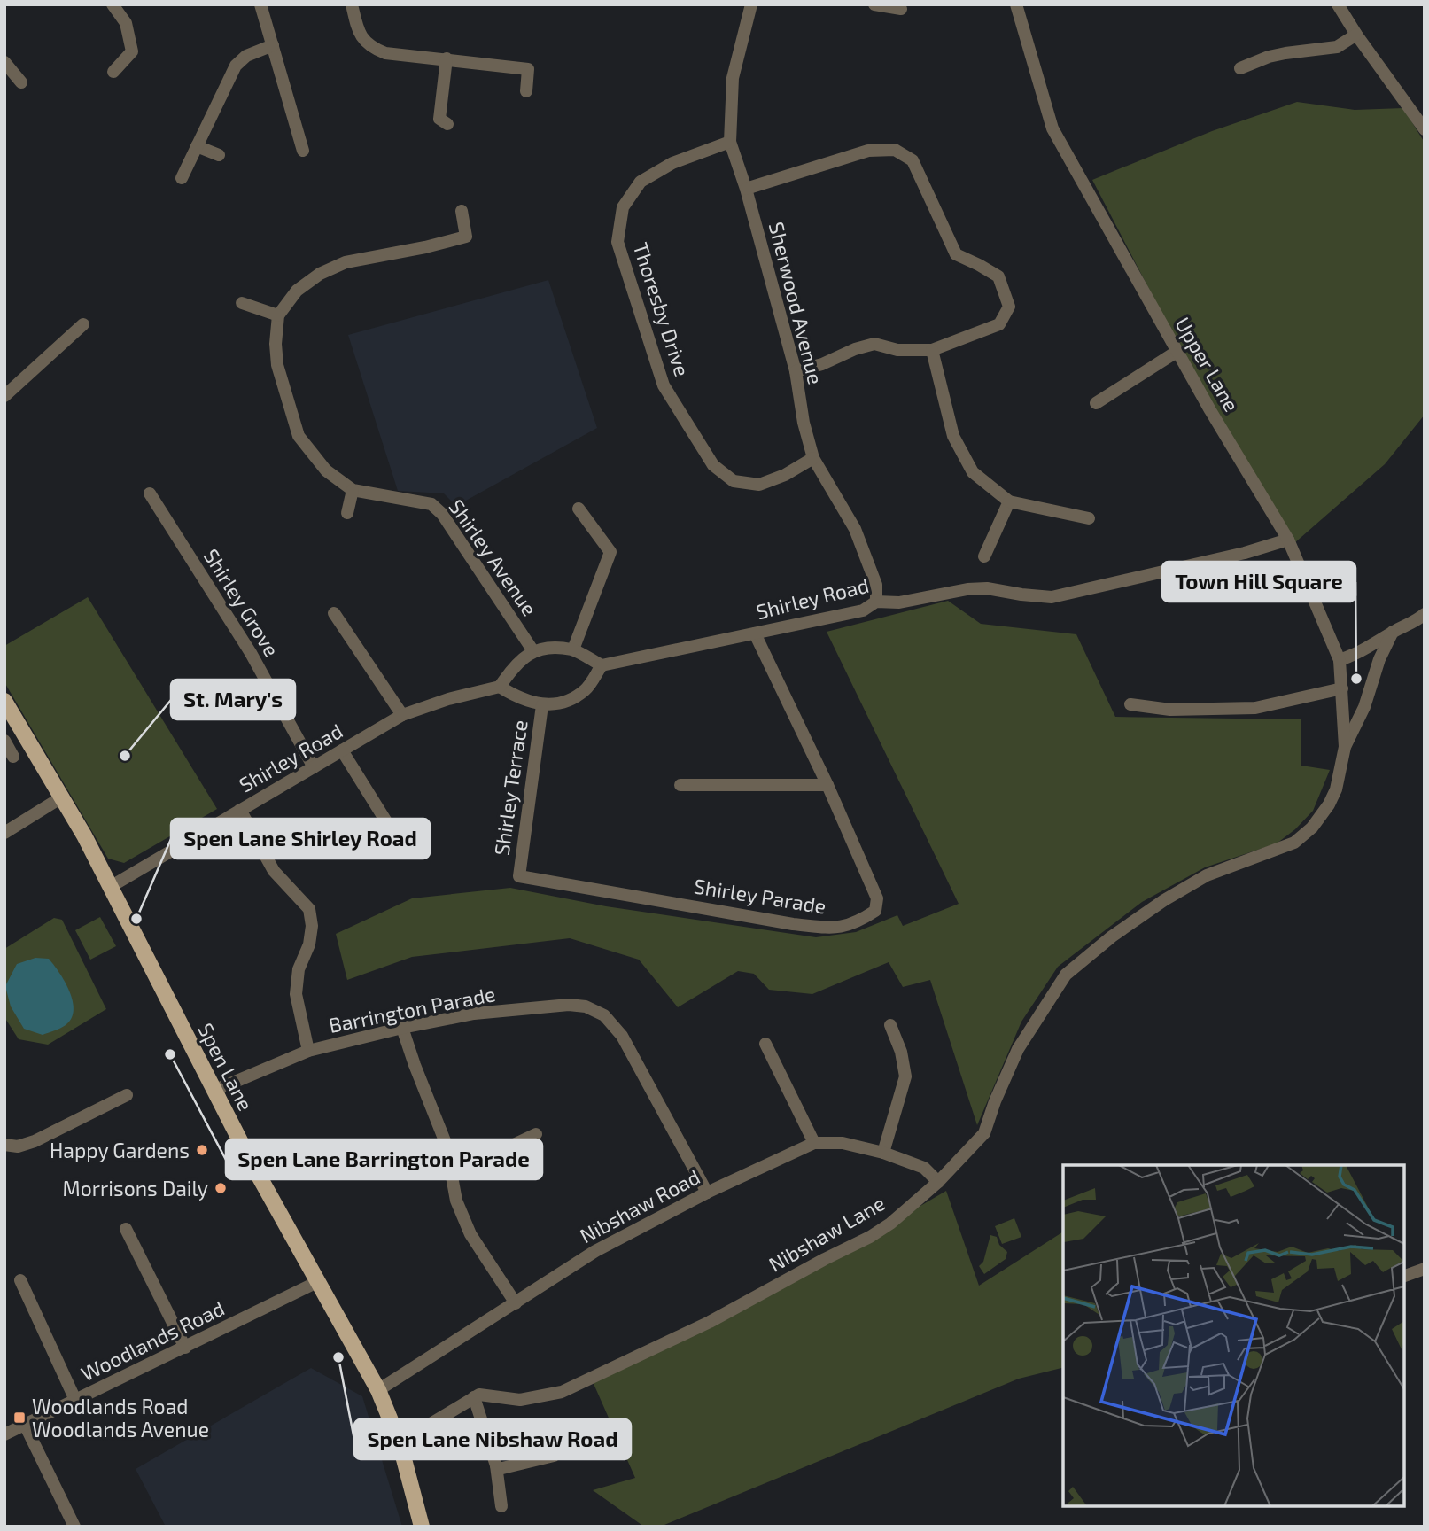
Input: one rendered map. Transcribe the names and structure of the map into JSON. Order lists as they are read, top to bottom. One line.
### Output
{"streets":{"main road":["Spen Lane"],"street":["Sherwood Avenue","Thoresby Drive","Upper Lane","Shirley Avenue","Shirley Road","Shirley Grove","Shirley Terrace","Shirley Parade","Barrington Parade","Nibshaw Road","Nibshaw Lane","Woodlands Road"]},"crossings":[["Sherwood Avenue","Thoresby Drive"],["Sherwood Avenue","Shirley Road"],["Upper Lane","Shirley Road"],["Upper Lane","Nibshaw Lane"],["Shirley Road","Shirley Grove"],["Shirley Road","Shirley Parade"],["Shirley Road","Spen Lane"],["Shirley Terrace","Shirley Parade"],["Barrington Parade","Spen Lane"],["Barrington Parade","Nibshaw Road"],["Spen Lane","Nibshaw Road"],["Spen Lane","Woodlands Road"],["Nibshaw Road","Nibshaw Lane"]],"places":{"other":["Town Hill Square","St. Mary's","Spen Lane Shirley Road","Spen Lane Barrington Parade","Happy Gardens","Morrisons Daily","Spen Lane Nibshaw Road"],"transit":["Woodlands Road Woodlands Avenue"]}}
